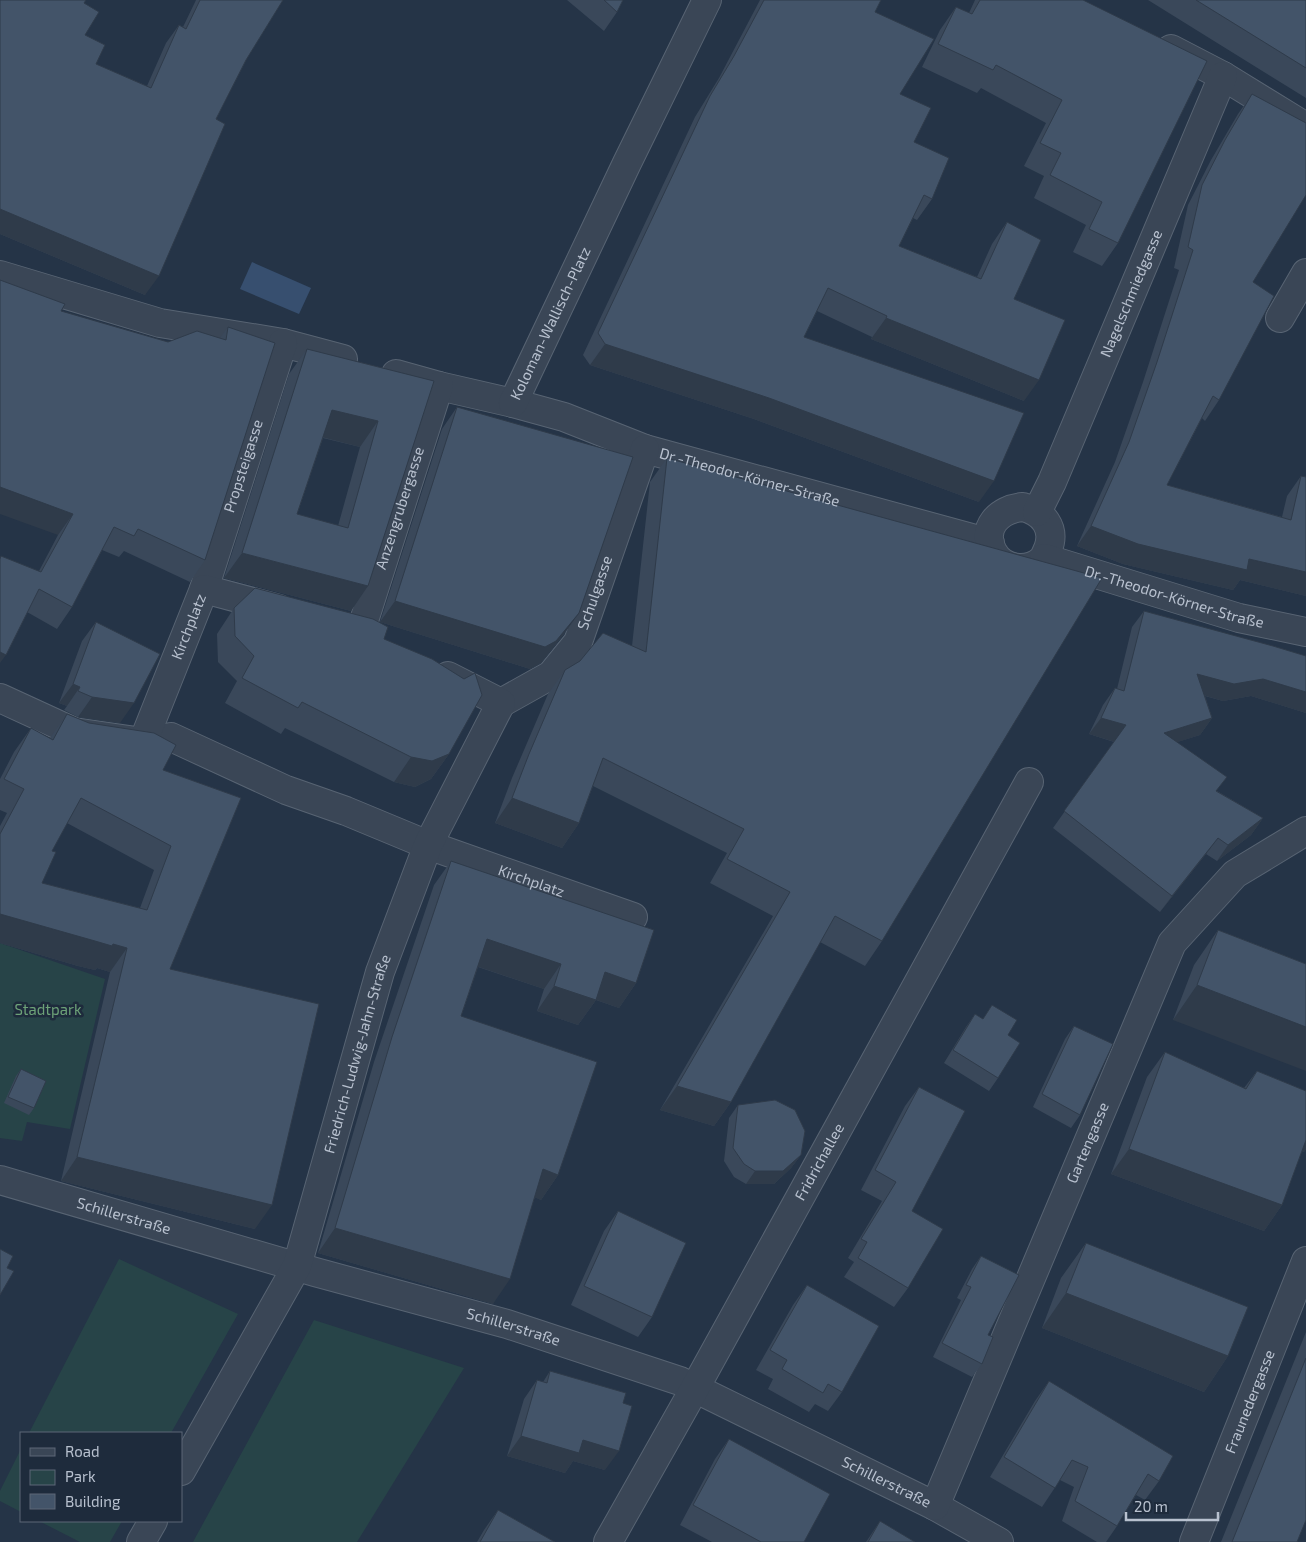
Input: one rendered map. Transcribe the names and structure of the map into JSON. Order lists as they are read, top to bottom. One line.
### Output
{"streets":{"street":["Nagelschmiedgasse","Koloman-Wallisch-Platz","Propsteigasse","Dr.-Theodor-Körner-Straße","Anzengrubergasse","Schulgasse","Kirchplatz","Friedrich-Ludwig-Jahn-Straße","Gartengasse","Fridrichallee","Schillerstraße","Fraunedergasse"]},"crossings":[["Nagelschmiedgasse","Dr.-Theodor-Körner-Straße"],["Koloman-Wallisch-Platz","Propsteigasse"],["Koloman-Wallisch-Platz","Dr.-Theodor-Körner-Straße"],["Koloman-Wallisch-Platz","Anzengrubergasse"],["Propsteigasse","Kirchplatz"],["Dr.-Theodor-Körner-Straße","Schulgasse"],["Kirchplatz","Friedrich-Ludwig-Jahn-Straße"],["Friedrich-Ludwig-Jahn-Straße","Schillerstraße"],["Gartengasse","Schillerstraße"],["Fridrichallee","Schillerstraße"]],"parks":["Stadtpark"],"legend":["Road","Park","Building"],"scale_bar":"20 m"}
